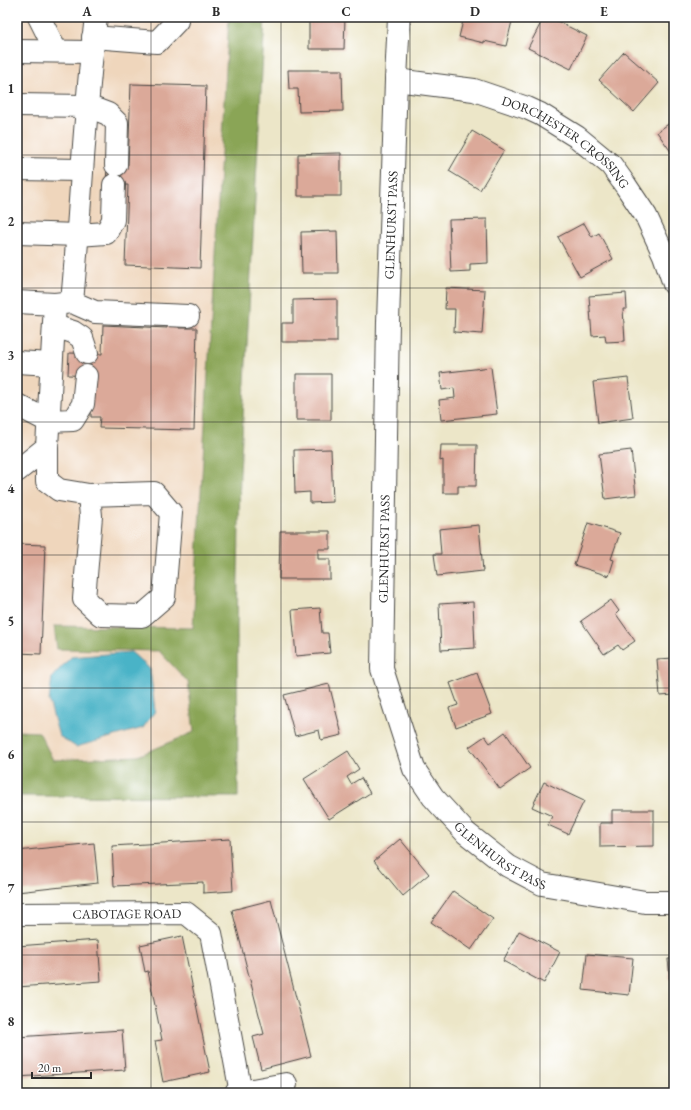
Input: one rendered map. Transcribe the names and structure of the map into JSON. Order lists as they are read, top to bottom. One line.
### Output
{"streets":{"street":["DORCHESTER CROSSING","GLENHURST PASS","CABOTAGE ROAD"]},"crossings":[["DORCHESTER CROSSING","GLENHURST PASS"]],"scale_bar":"20 m","grid":{"columns":["A","B","C","D","E"],"rows":["1","2","3","4","5","6","7","8"]}}
